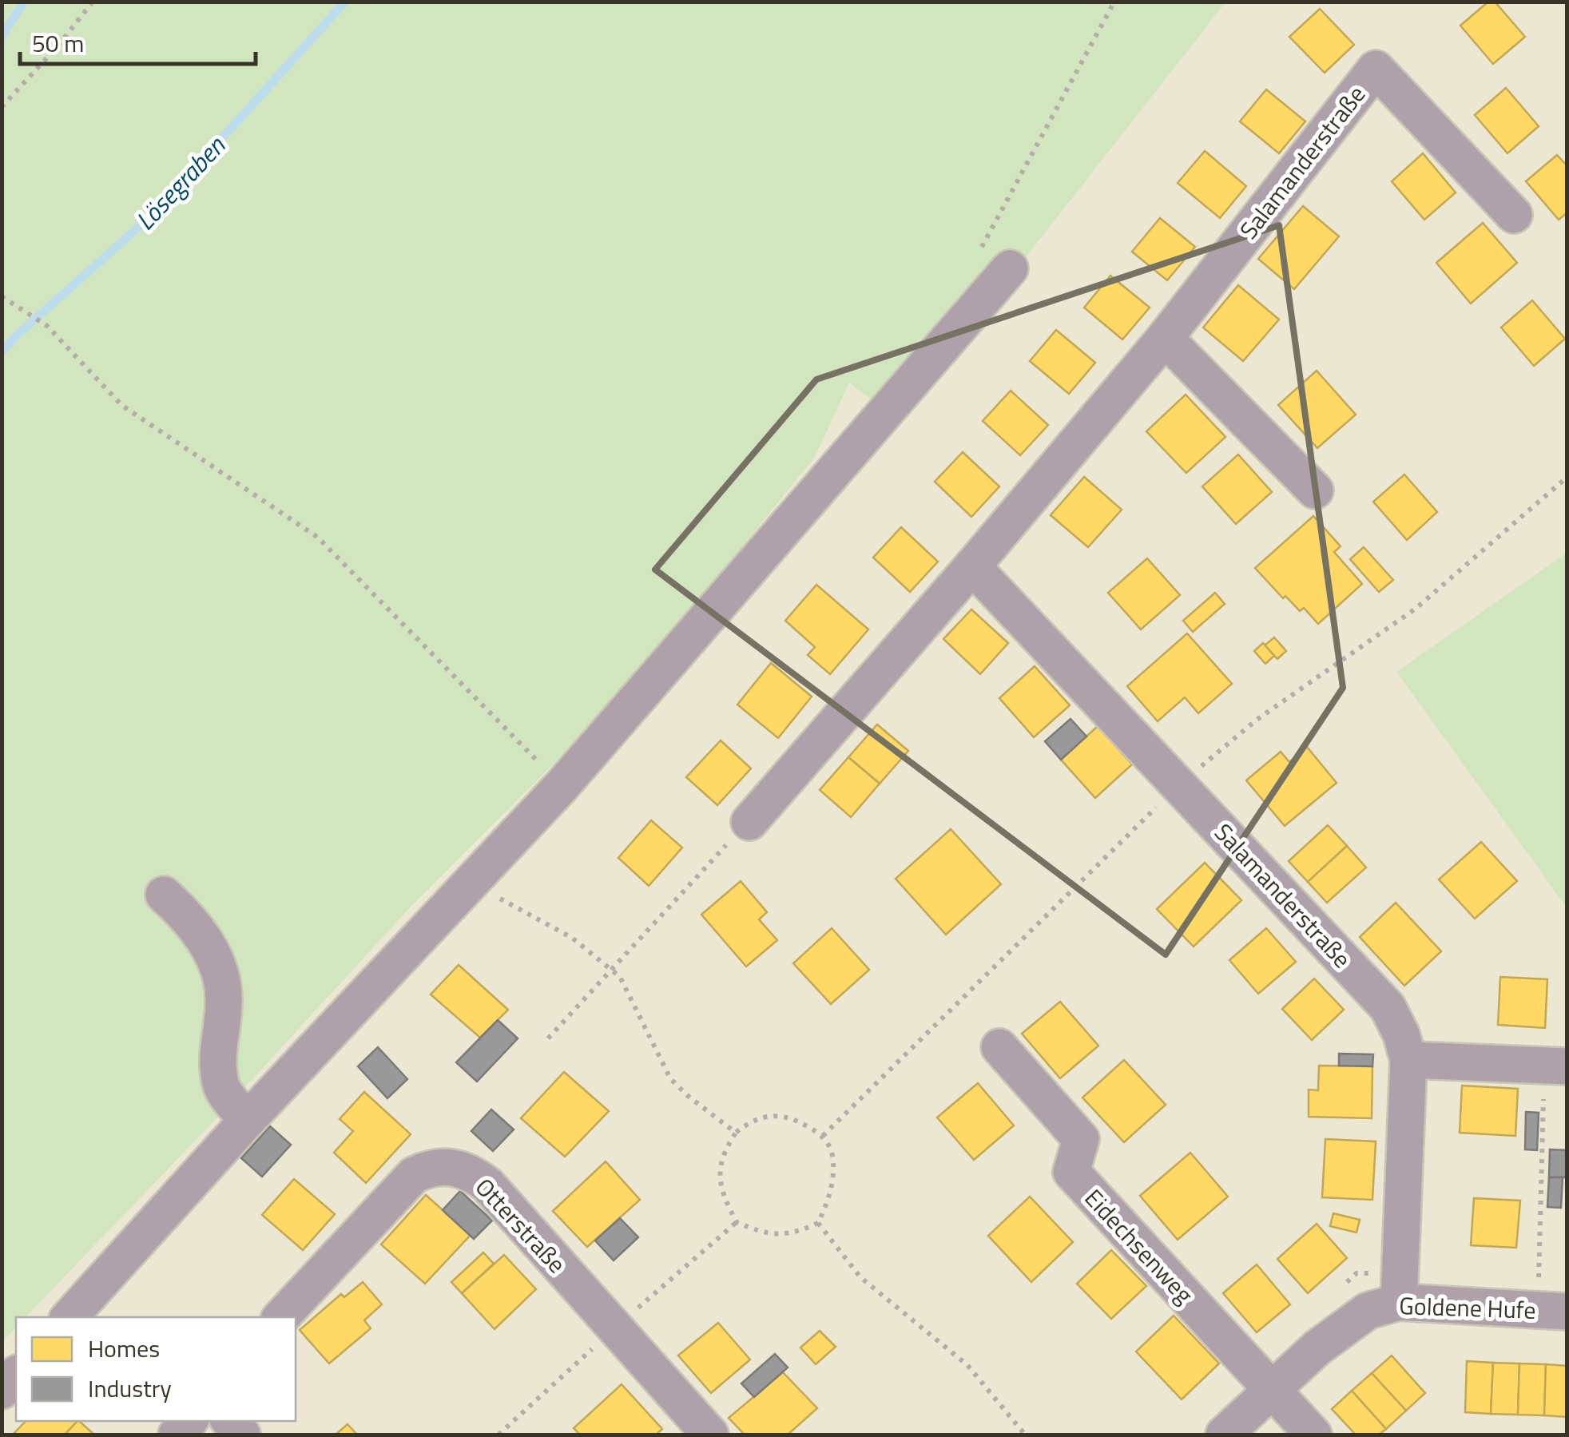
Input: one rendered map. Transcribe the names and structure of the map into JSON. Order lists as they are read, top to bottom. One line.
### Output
{"streets":{"street":["Salamanderstraße","Otterstraße","Eidechsenweg","Goldene Hufe"]},"crossings":[["Salamanderstraße","Goldene Hufe"],["Eidechsenweg","Goldene Hufe"]],"water":["Lösegraben"],"legend":["Homes","Industry"],"scale_bar":"50 m"}
